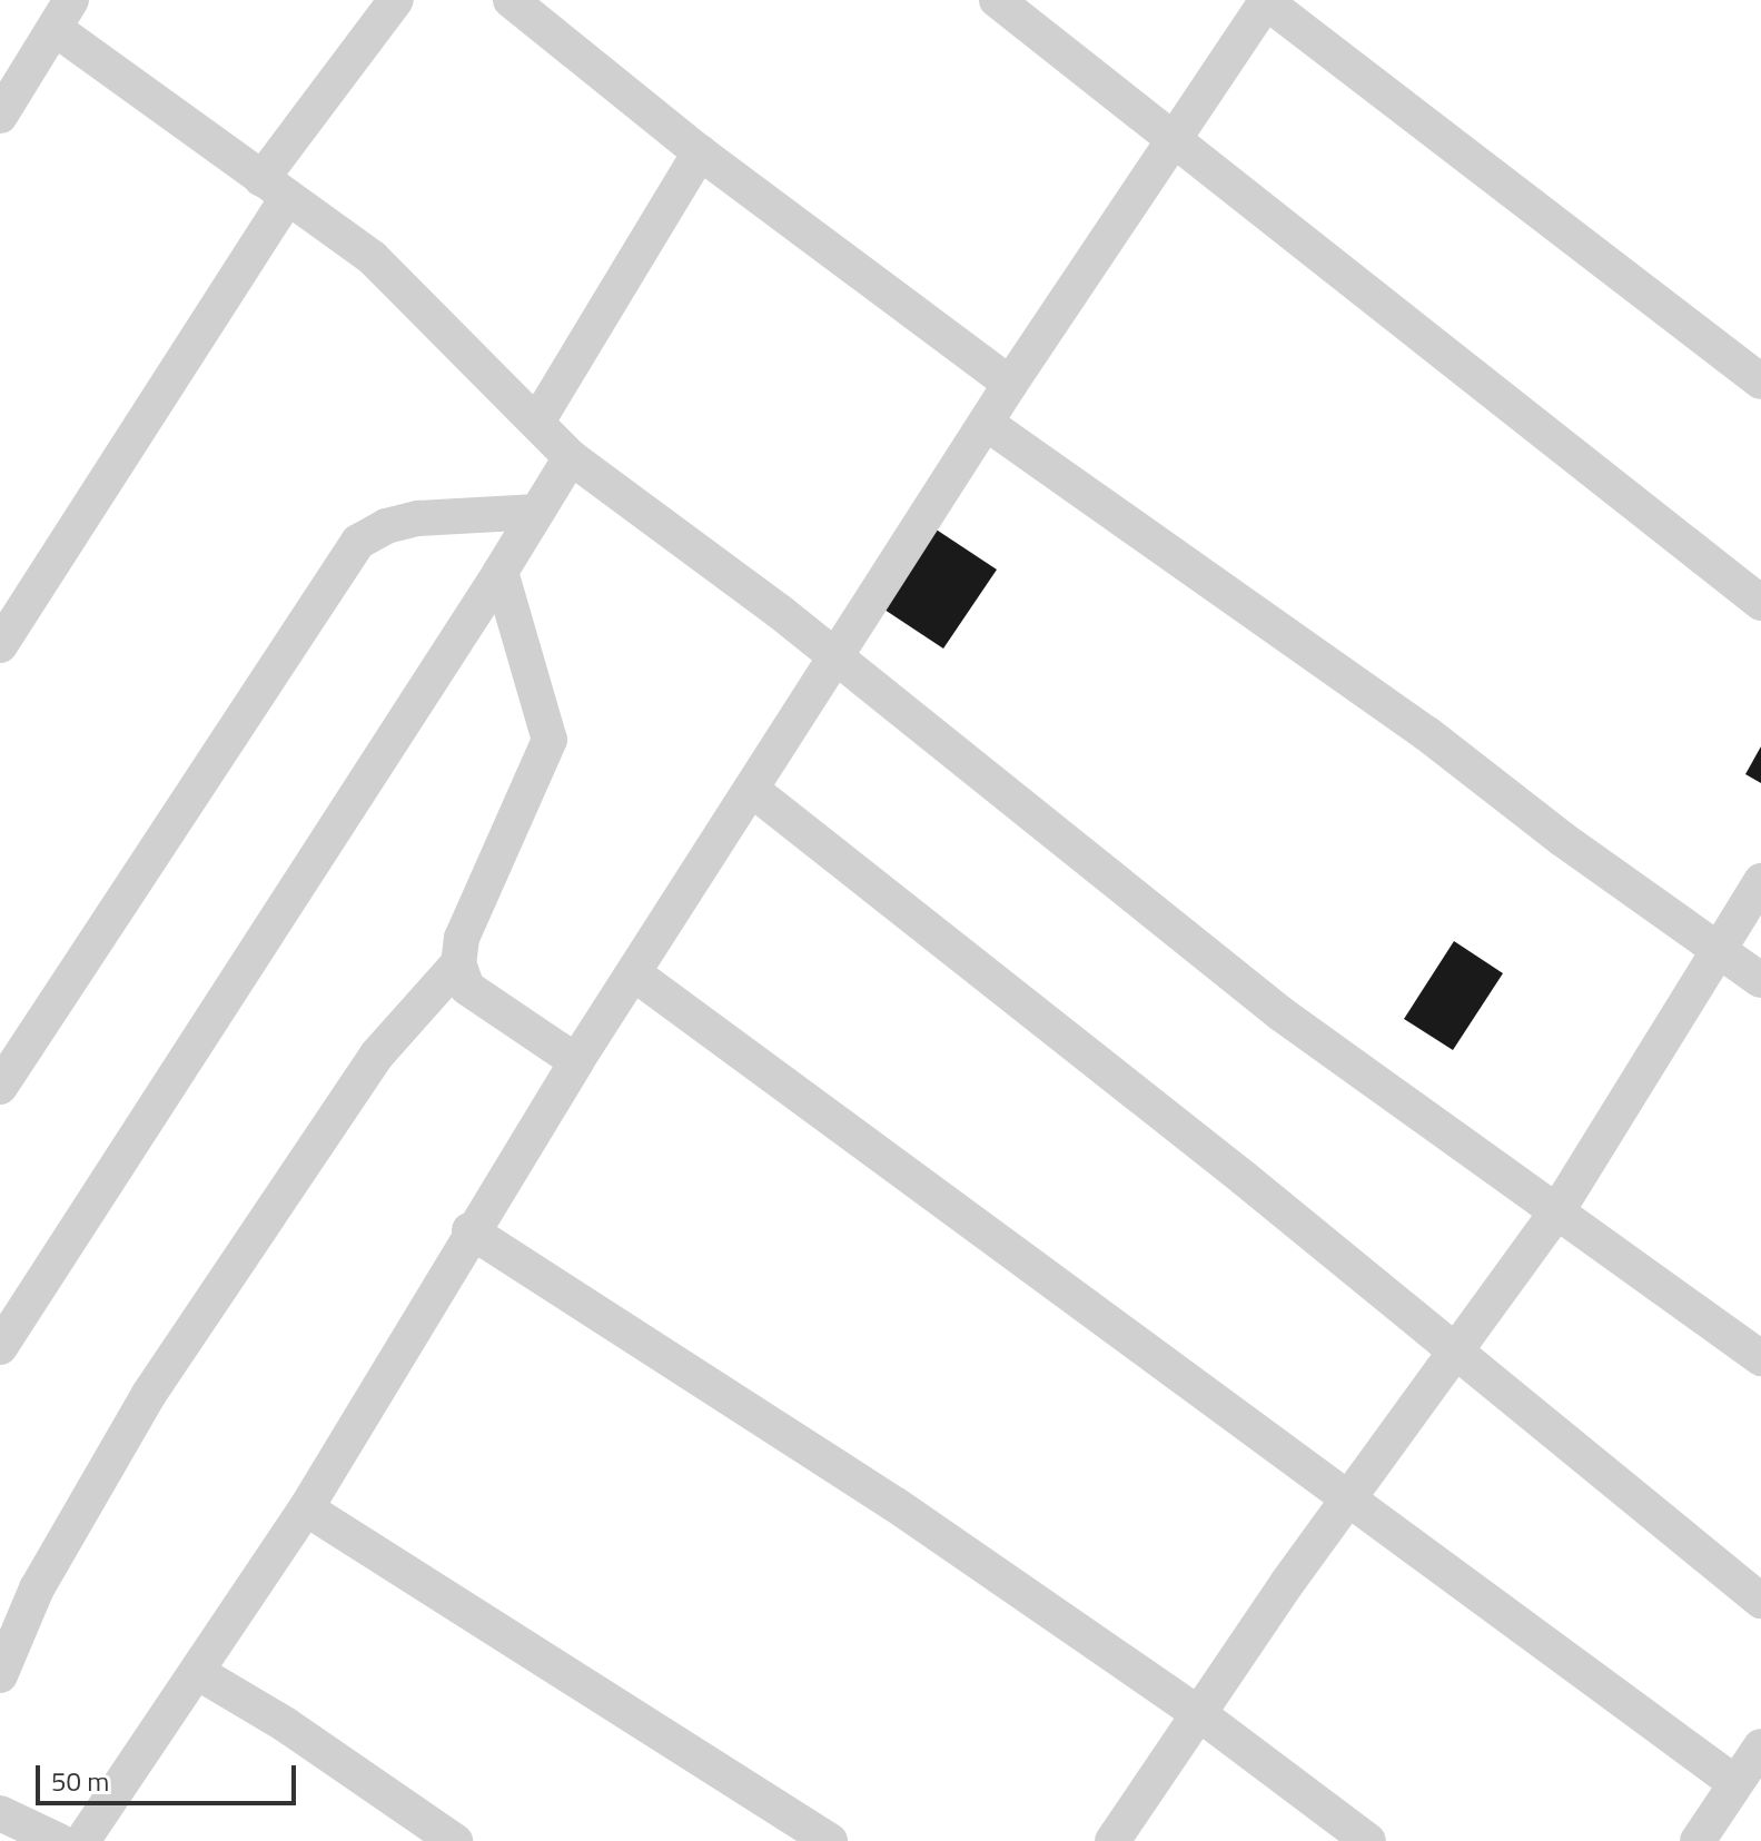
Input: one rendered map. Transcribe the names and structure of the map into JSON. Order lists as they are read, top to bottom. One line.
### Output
{"scale_bar":"50 m"}
